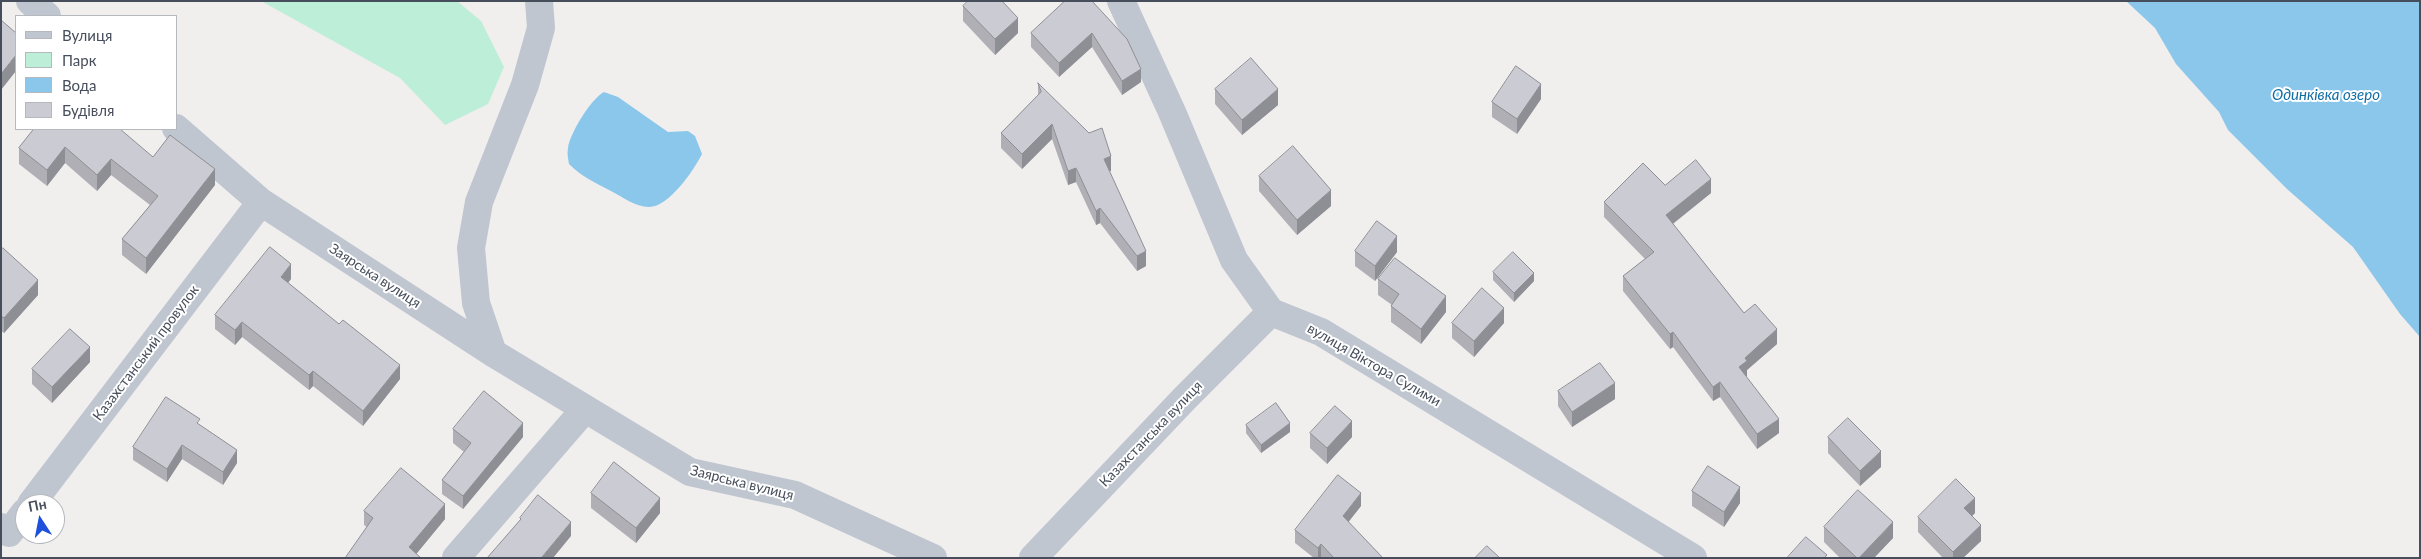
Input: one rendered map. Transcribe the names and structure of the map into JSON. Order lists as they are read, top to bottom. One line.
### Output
{"streets":{"street":["Заярська вулиця","Казахстанський провулок","вулиця Віктора Сулими","Казахстанська вулиця"]},"crossings":[["Заярська вулиця","Казахстанський провулок"],["вулиця Віктора Сулими","Казахстанська вулиця"]],"water":["Одинківка озеро"],"legend":["Вулиця","Парк","Вода","Будівля"],"north":"top"}
